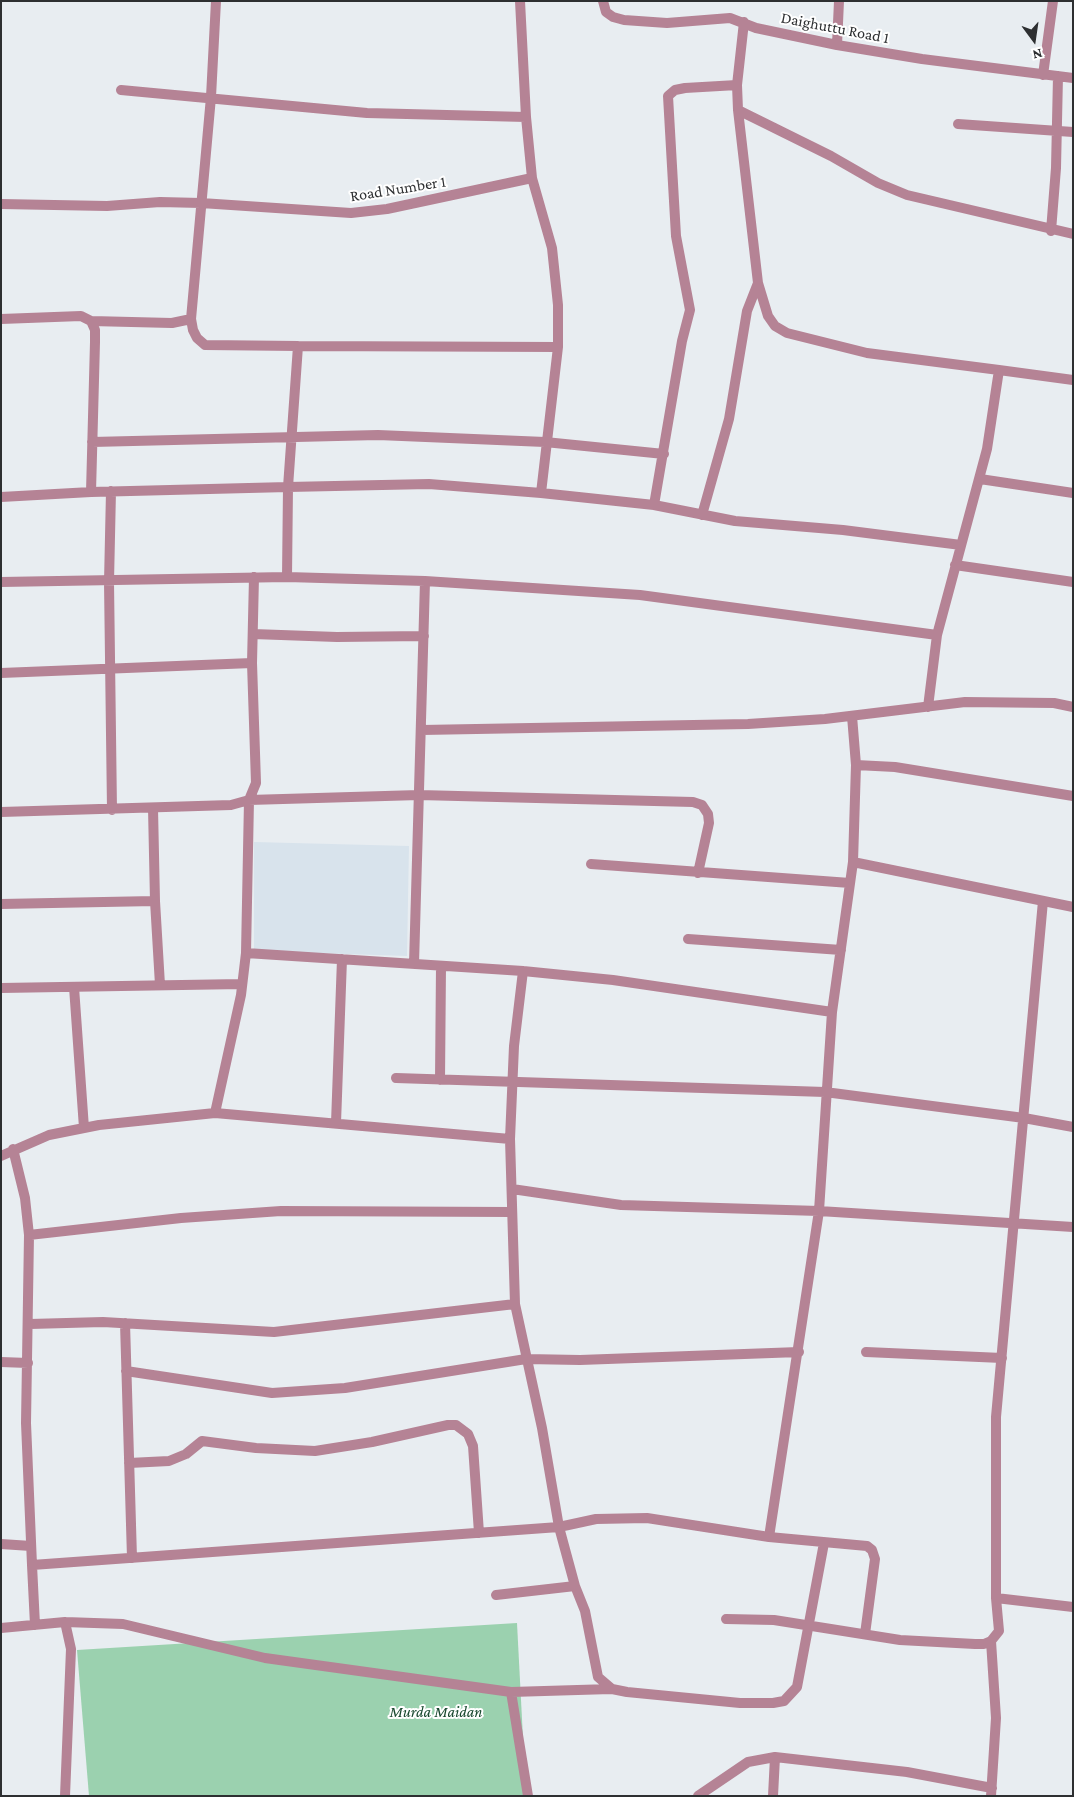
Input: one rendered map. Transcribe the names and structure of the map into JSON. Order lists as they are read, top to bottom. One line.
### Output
{"streets":{"street":["Daighuttu Road 1","Road Number 1"]},"parks":["Murda Maidan"],"north":"bottom"}
